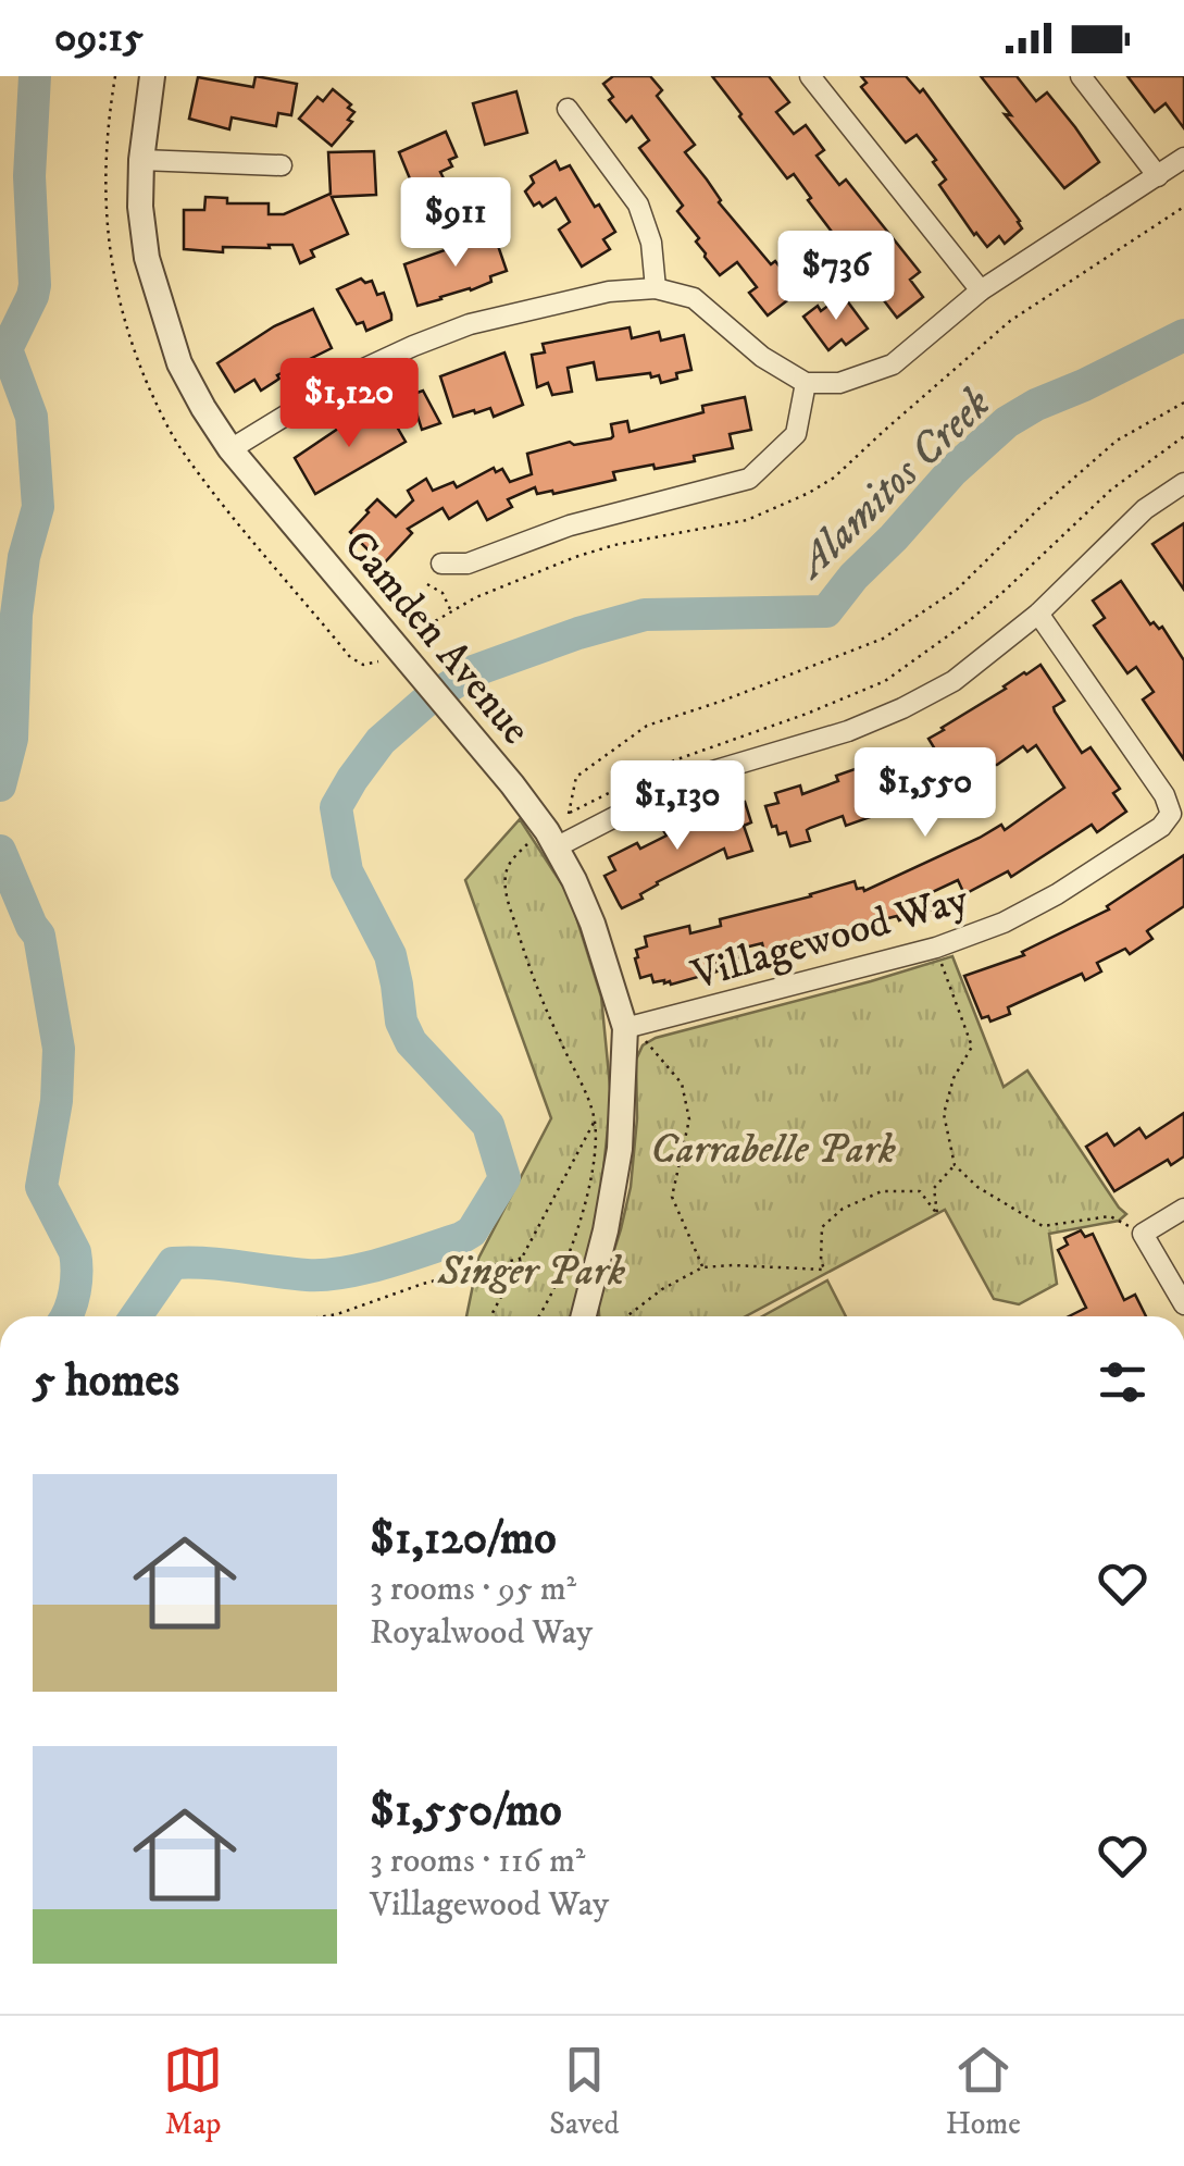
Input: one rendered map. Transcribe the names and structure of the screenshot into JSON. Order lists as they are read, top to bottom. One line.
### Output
{"streets":{"street":["Camden Avenue","Villagewood Way"]},"crossings":[["Camden Avenue","Villagewood Way"]],"water":["Alamitos Creek"],"parks":["Carrabelle Park","Singer Park"],"page":{"status":"09:15","price":["$911","$736","$1,120","$1,550","$1,130"],"heading":"5 homes","list":[{"name":"$1,120/mo","note":"3 rooms · 95 m² · Royalwood Way"},{"name":"$1,550/mo","note":"3 rooms · 116 m² · Villagewood Way"}],"tabs":["Map","Saved","Home"]}}
